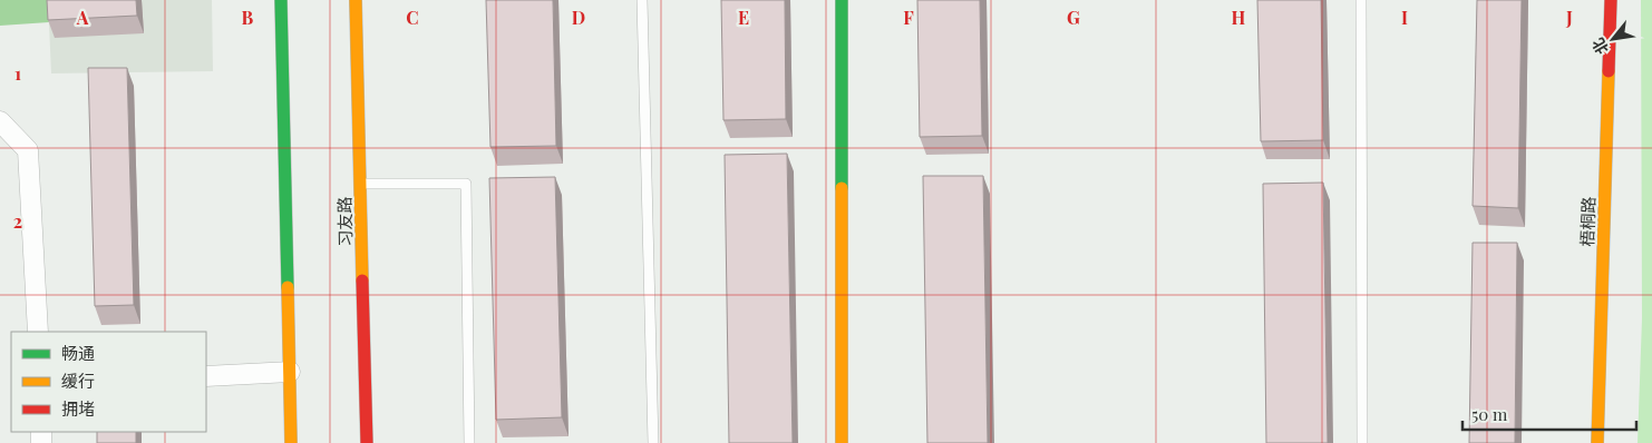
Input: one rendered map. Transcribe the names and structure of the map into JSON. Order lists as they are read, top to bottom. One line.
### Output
{"streets":{"main road":["习友路","梧桐路"]},"legend":["畅通","缓行","拥堵"],"scale_bar":"50 m","north":"bottom left","grid":{"columns":["A","B","C","D","E","F","G","H","I","J"],"rows":["1","2"]}}
